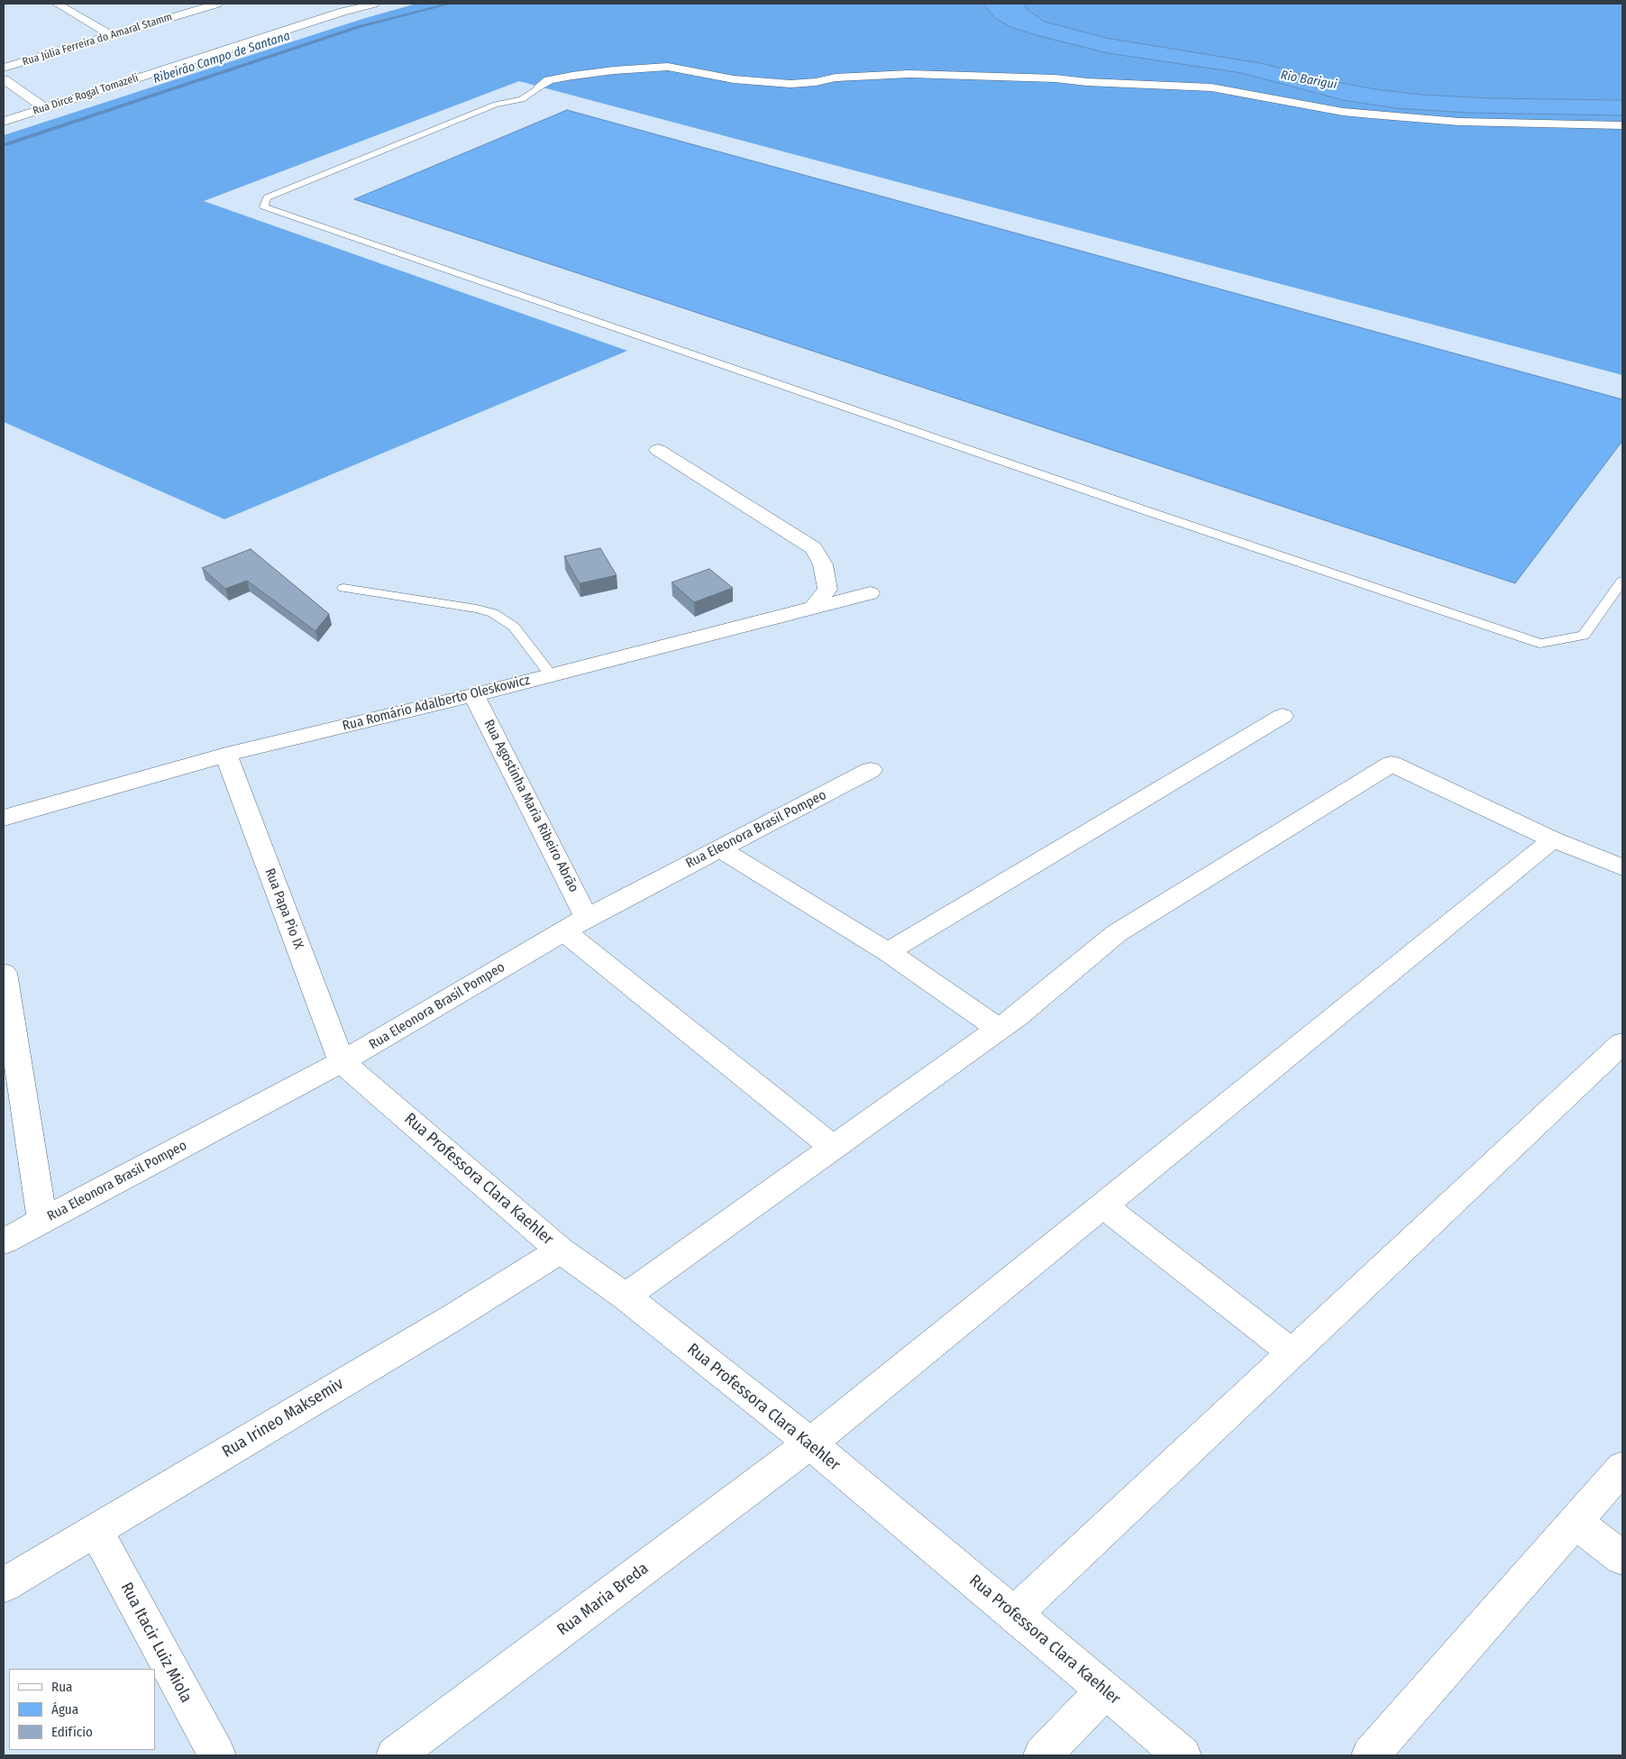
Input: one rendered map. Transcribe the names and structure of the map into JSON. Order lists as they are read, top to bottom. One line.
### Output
{"streets":{"street":["Rua Júlia Ferreira do Amaral Stamm","Rua Dirce Rogal Tomazeli","Rua Romário Adalberto Oleskowicz","Rua Agostinha Maria Ribeiro Abrão","Rua Eleonora Brasil Pompeo","Rua Papa Pio IX","Rua Professora Clara Kaehler","Rua Irineo Maksemiv","Rua Maria Breda","Rua Itacir Luiz Miola"]},"crossings":[["Rua Romário Adalberto Oleskowicz","Rua Agostinha Maria Ribeiro Abrão"],["Rua Romário Adalberto Oleskowicz","Rua Papa Pio IX"],["Rua Agostinha Maria Ribeiro Abrão","Rua Eleonora Brasil Pompeo"],["Rua Eleonora Brasil Pompeo","Rua Papa Pio IX"],["Rua Eleonora Brasil Pompeo","Rua Professora Clara Kaehler"],["Rua Papa Pio IX","Rua Professora Clara Kaehler"],["Rua Professora Clara Kaehler","Rua Irineo Maksemiv"],["Rua Professora Clara Kaehler","Rua Maria Breda"],["Rua Irineo Maksemiv","Rua Itacir Luiz Miola"]],"water":["Ribeirão Campo de Santana","Rio Barigui"],"legend":["Rua","Água","Edifício"]}
